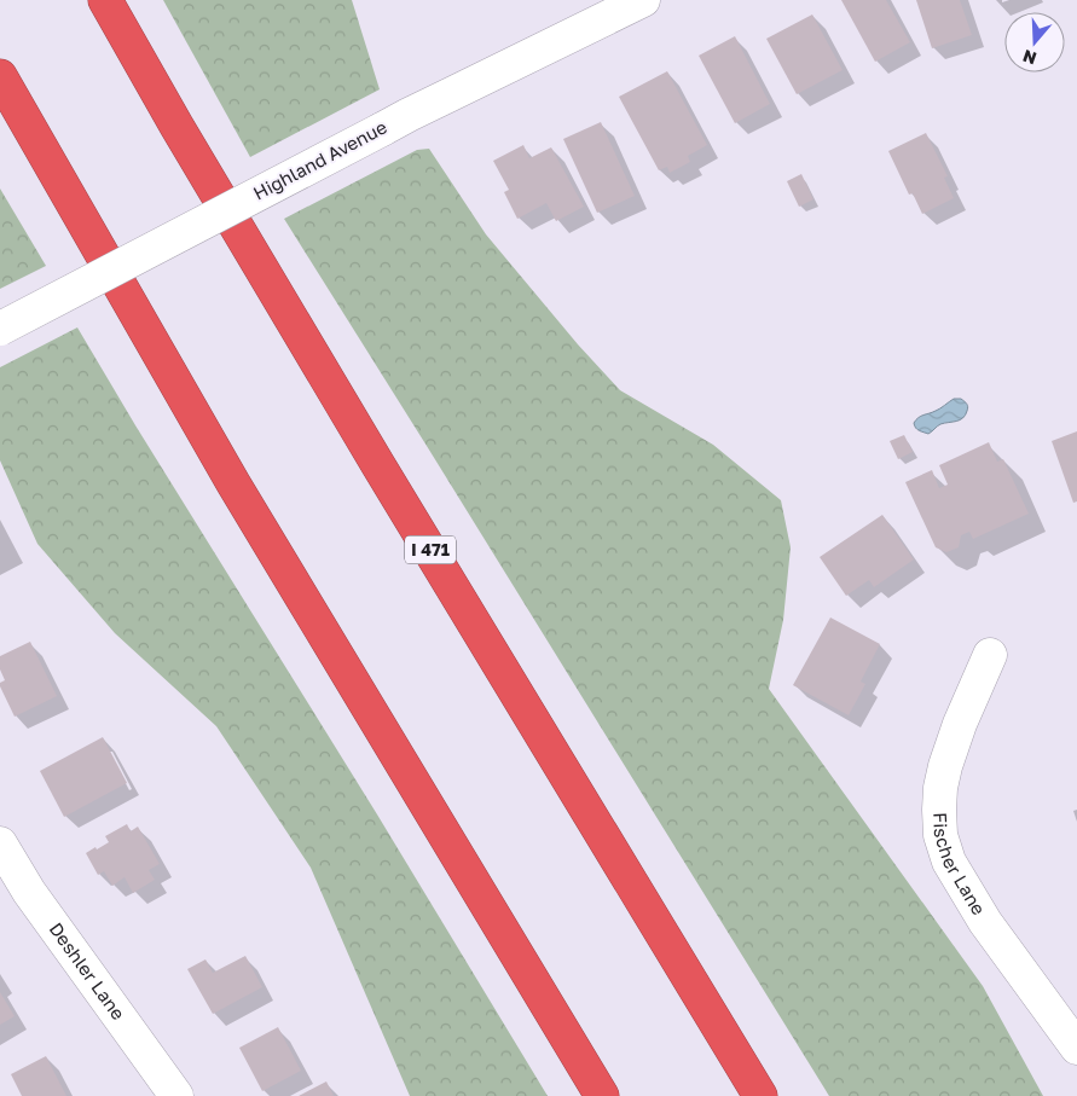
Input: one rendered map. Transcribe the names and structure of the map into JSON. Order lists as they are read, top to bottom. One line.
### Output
{"streets":{"highway":["I 471"],"street":["Highland Avenue","Fischer Lane","Deshler Lane"]},"north":"bottom"}
